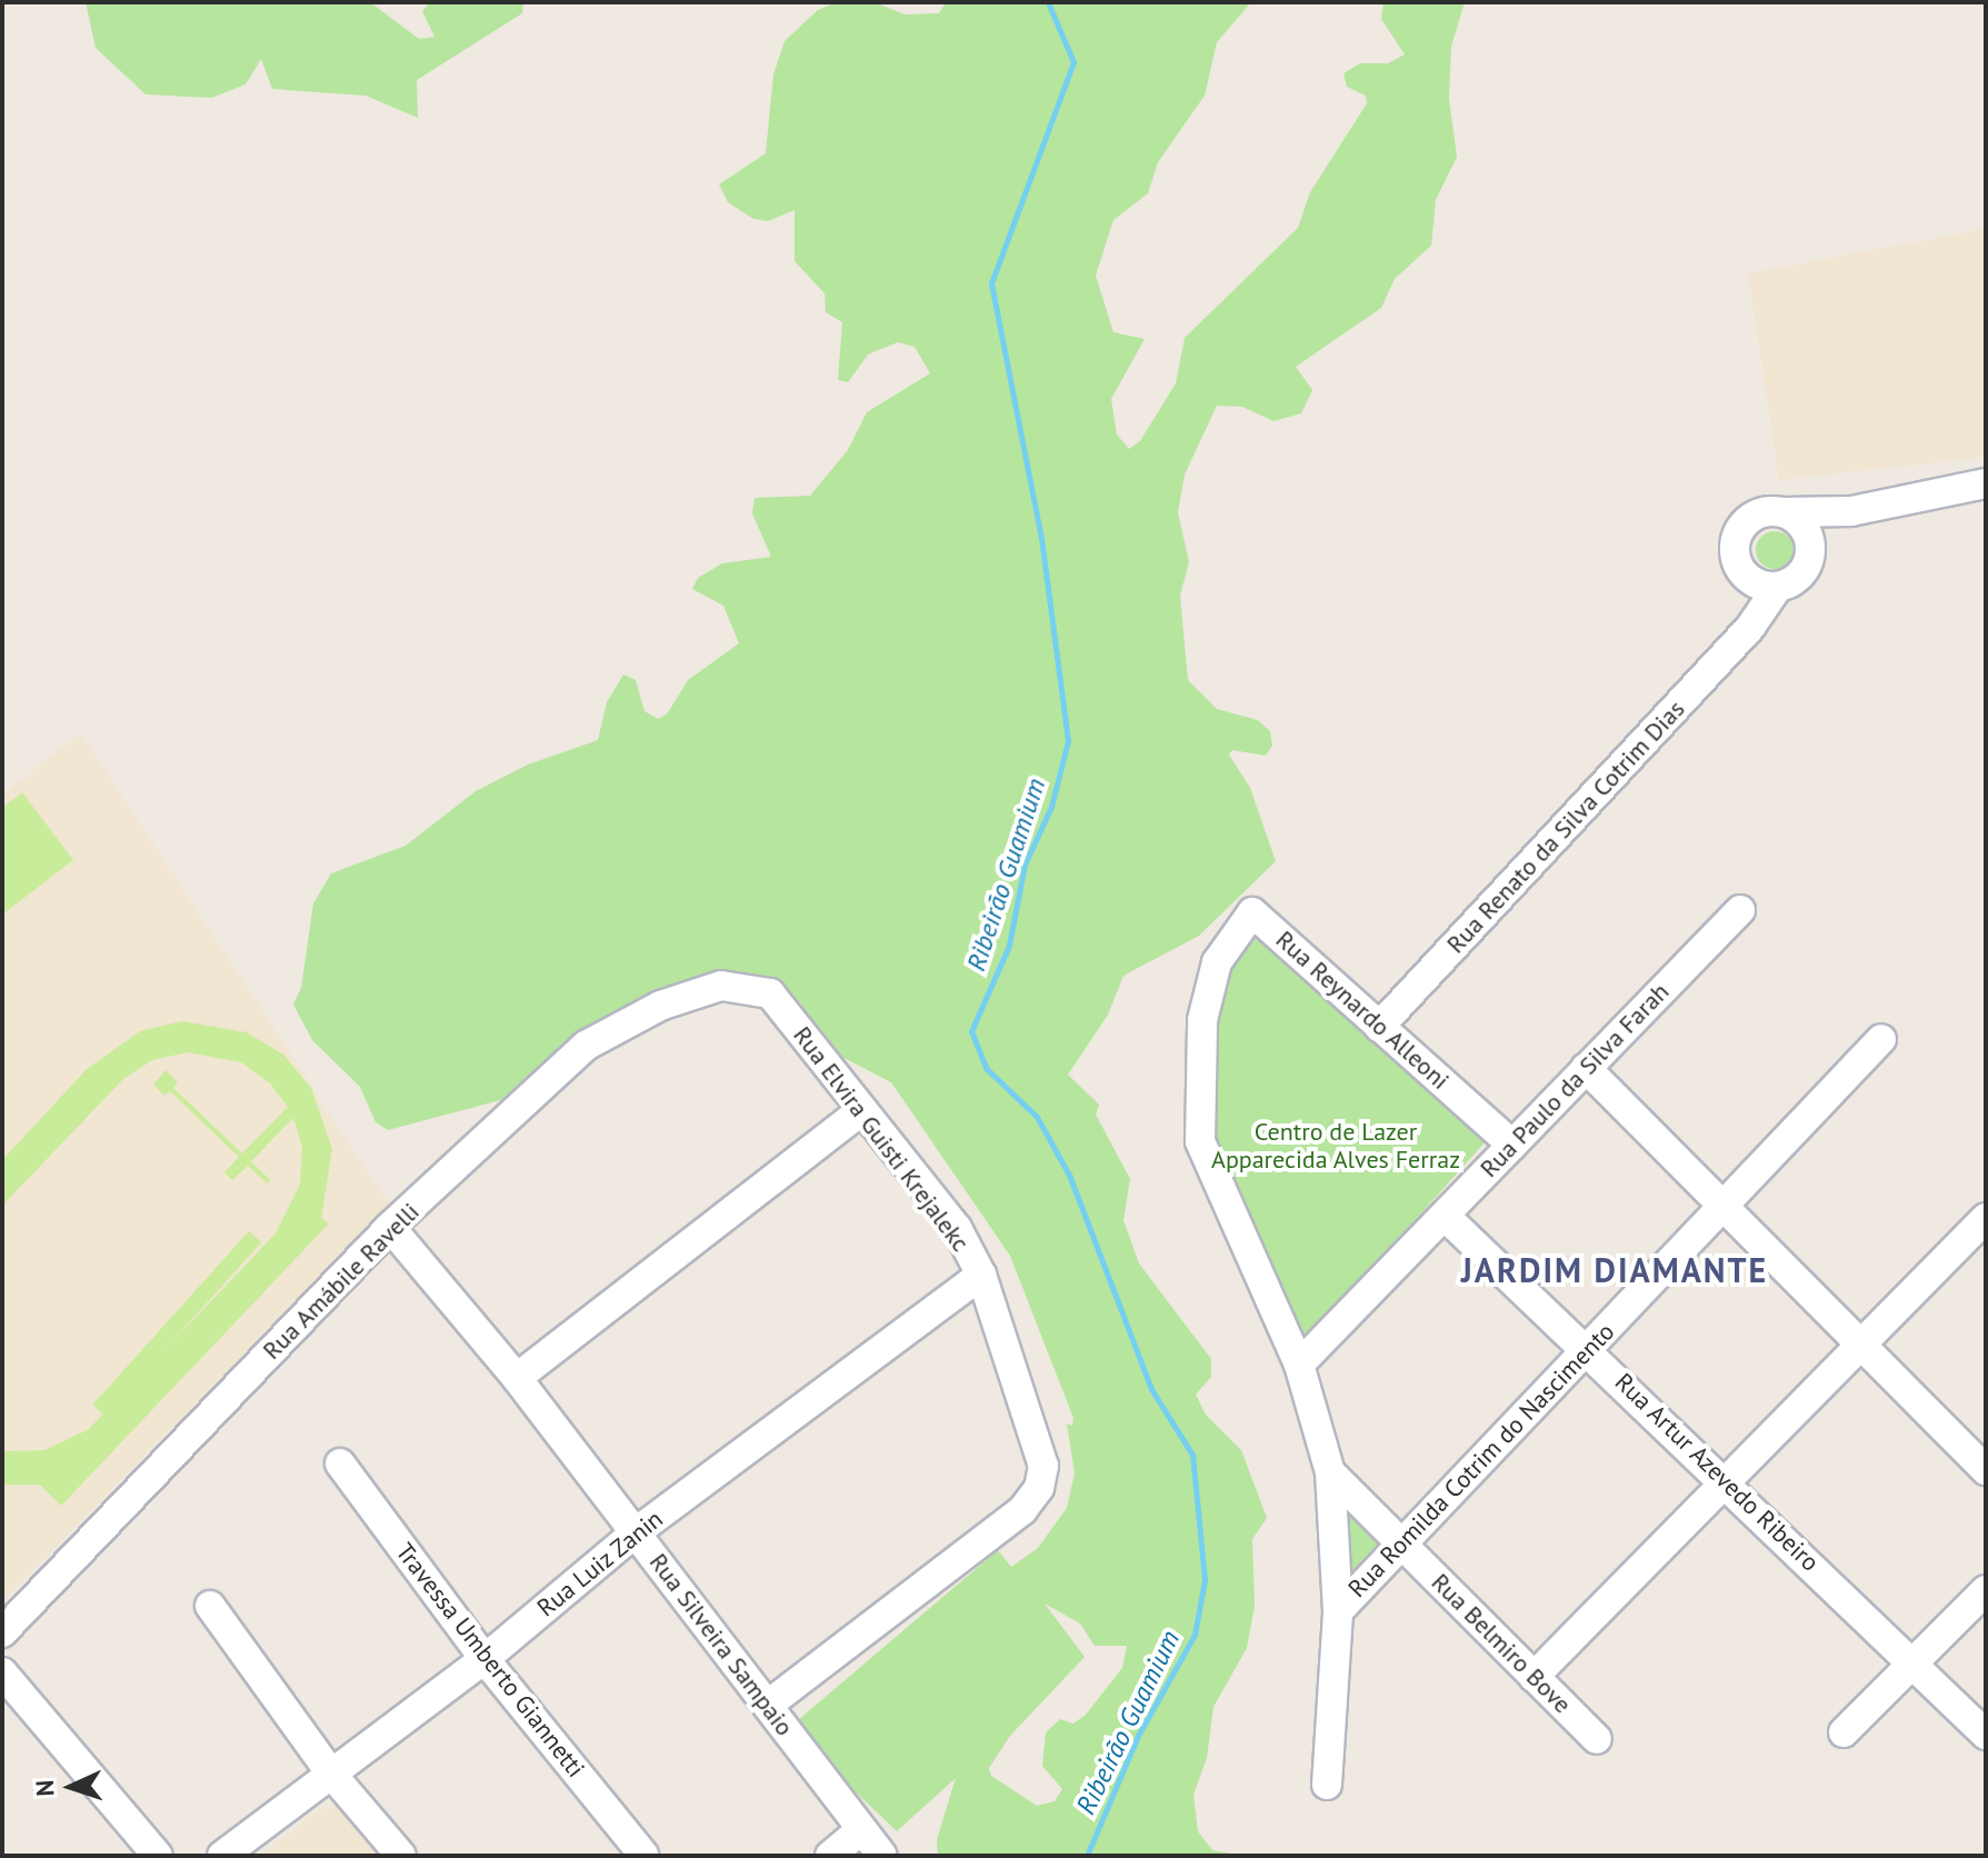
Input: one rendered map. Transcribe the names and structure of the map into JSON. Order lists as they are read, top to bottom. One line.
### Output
{"streets":{"street":["Rua Renato da Silva Cotrim Dias","Rua Reynardo Alleoni","Rua Paulo da Silva Farah","Rua Elvira Guisti Krejalekc","Rua Amábile Ravelli","Rua Romilda Cotrim do Nascimento","Rua Artur Azevedo Ribeiro","Rua Luiz Zanin","Rua Belmiro Bove","Rua Silveira Sampaio","Travessa Umberto Giannetti"]},"crossings":[["Rua Renato da Silva Cotrim Dias","Rua Reynardo Alleoni"],["Rua Reynardo Alleoni","Rua Paulo da Silva Farah"],["Rua Paulo da Silva Farah","Rua Artur Azevedo Ribeiro"],["Rua Elvira Guisti Krejalekc","Rua Amábile Ravelli"],["Rua Elvira Guisti Krejalekc","Rua Luiz Zanin"],["Rua Elvira Guisti Krejalekc","Rua Silveira Sampaio"],["Rua Amábile Ravelli","Rua Silveira Sampaio"],["Rua Romilda Cotrim do Nascimento","Rua Artur Azevedo Ribeiro"],["Rua Romilda Cotrim do Nascimento","Rua Belmiro Bove"],["Rua Luiz Zanin","Rua Silveira Sampaio"],["Rua Luiz Zanin","Travessa Umberto Giannetti"]],"districts":["JARDIM DIAMANTE"],"water":["Ribeirão Guamium"],"parks":["Centro de Lazer Apparecida Alves Ferraz"],"north":"left"}
